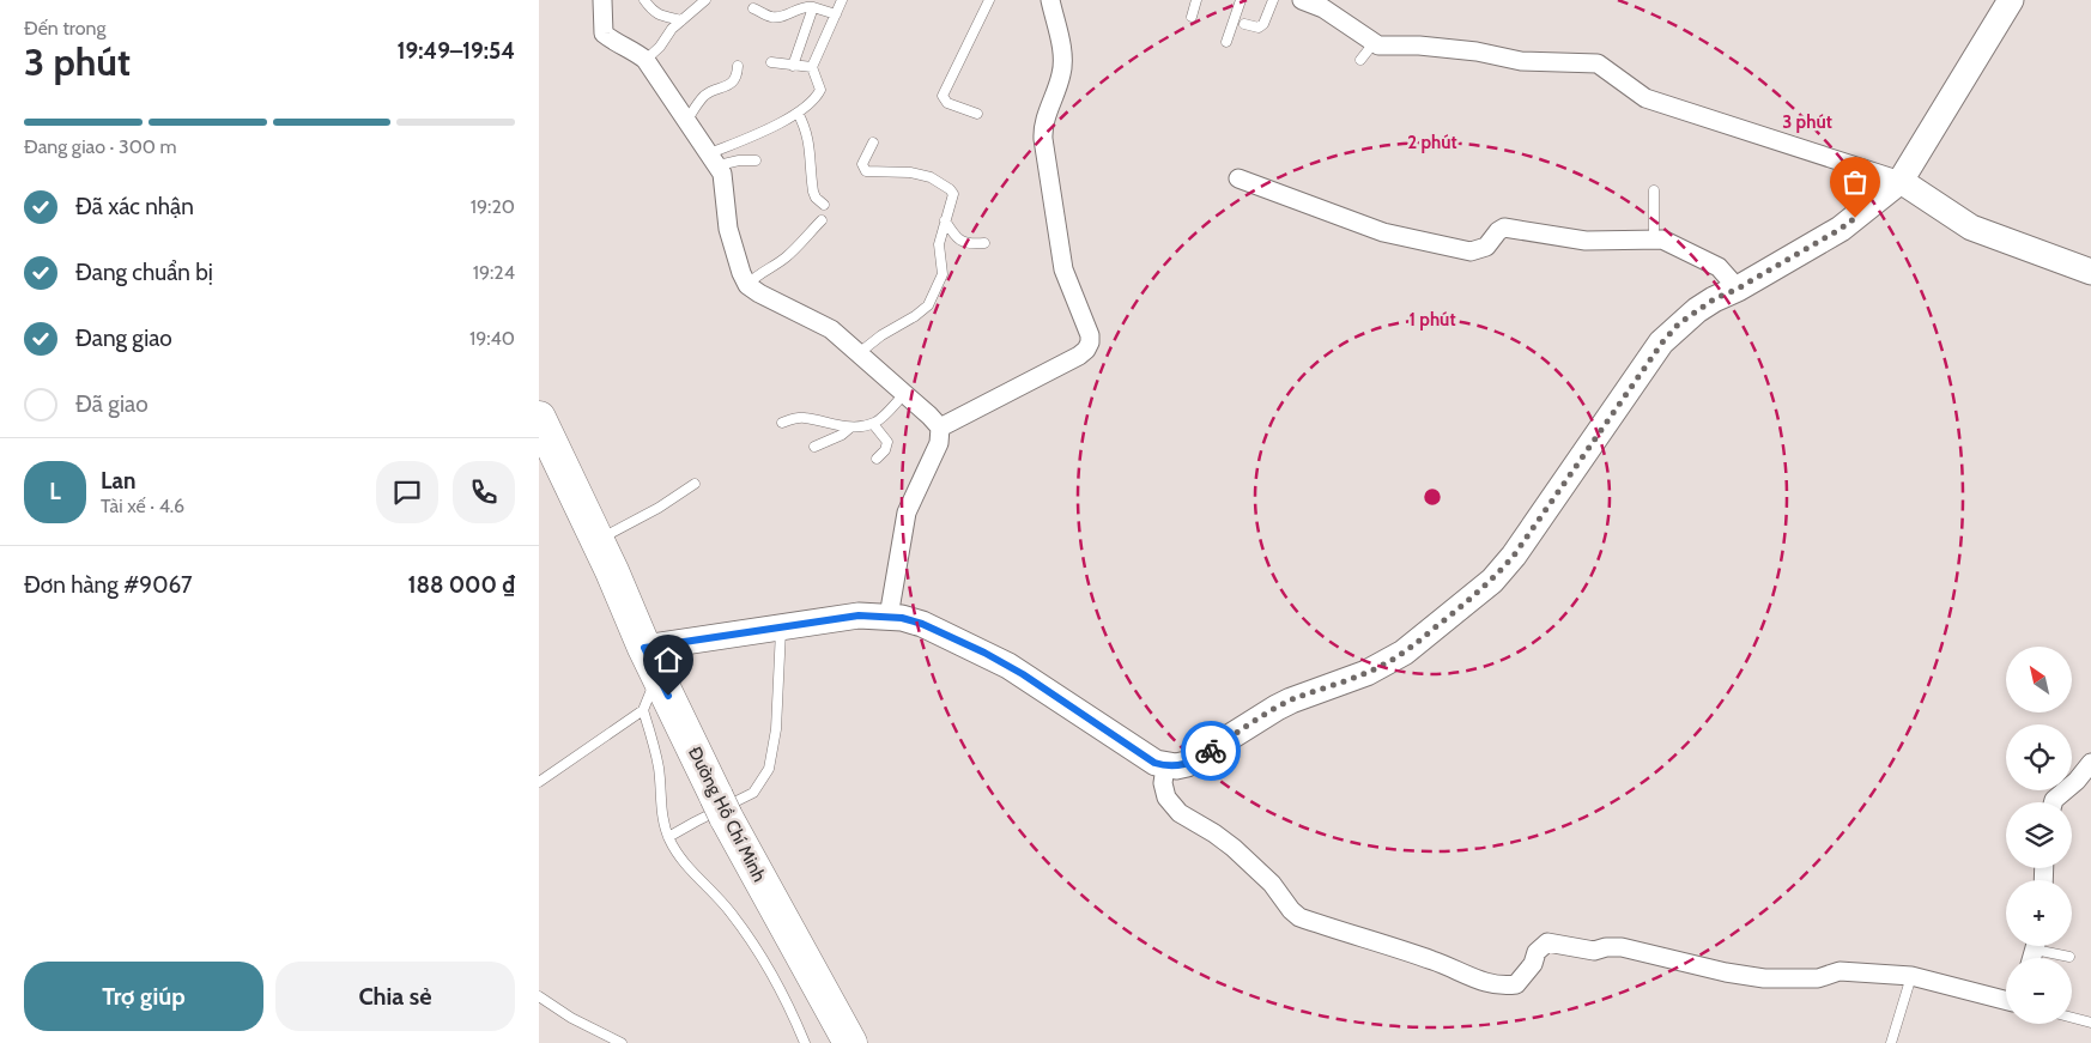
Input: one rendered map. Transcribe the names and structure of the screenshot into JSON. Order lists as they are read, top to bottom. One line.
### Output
{"streets":{"highway":["Đường Hồ Chí Minh"]},"north":"top left","page":{"heading":["3 phút","Đến trong","19:49–19:54"],"panel":["Lan","Tài xế · 4.6","Đơn hàng #9067","188 000 ₫"],"bar":"Đang giao · 300 m","list":[["Đã xác nhận","19:20"],["Đang chuẩn bị","19:24"],["Đang giao","19:40"],"Đã giao"],"round":"L","map_buttons":["+","−"],"buttons":["Trợ giúp","Chia sẻ"]},"rings":["3 phút","2 phút","1 phút"]}
